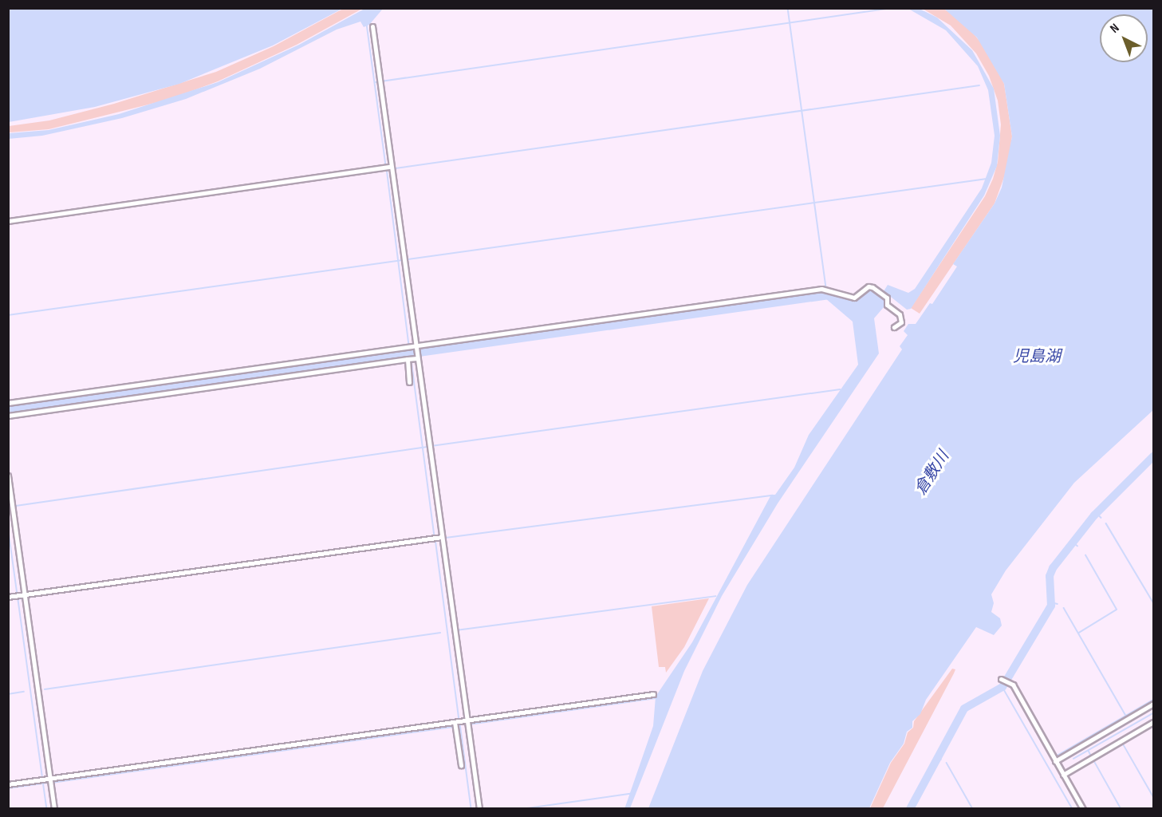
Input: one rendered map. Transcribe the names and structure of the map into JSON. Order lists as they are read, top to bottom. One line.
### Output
{"water":["児島湖","倉敷川"],"north":"top left"}
